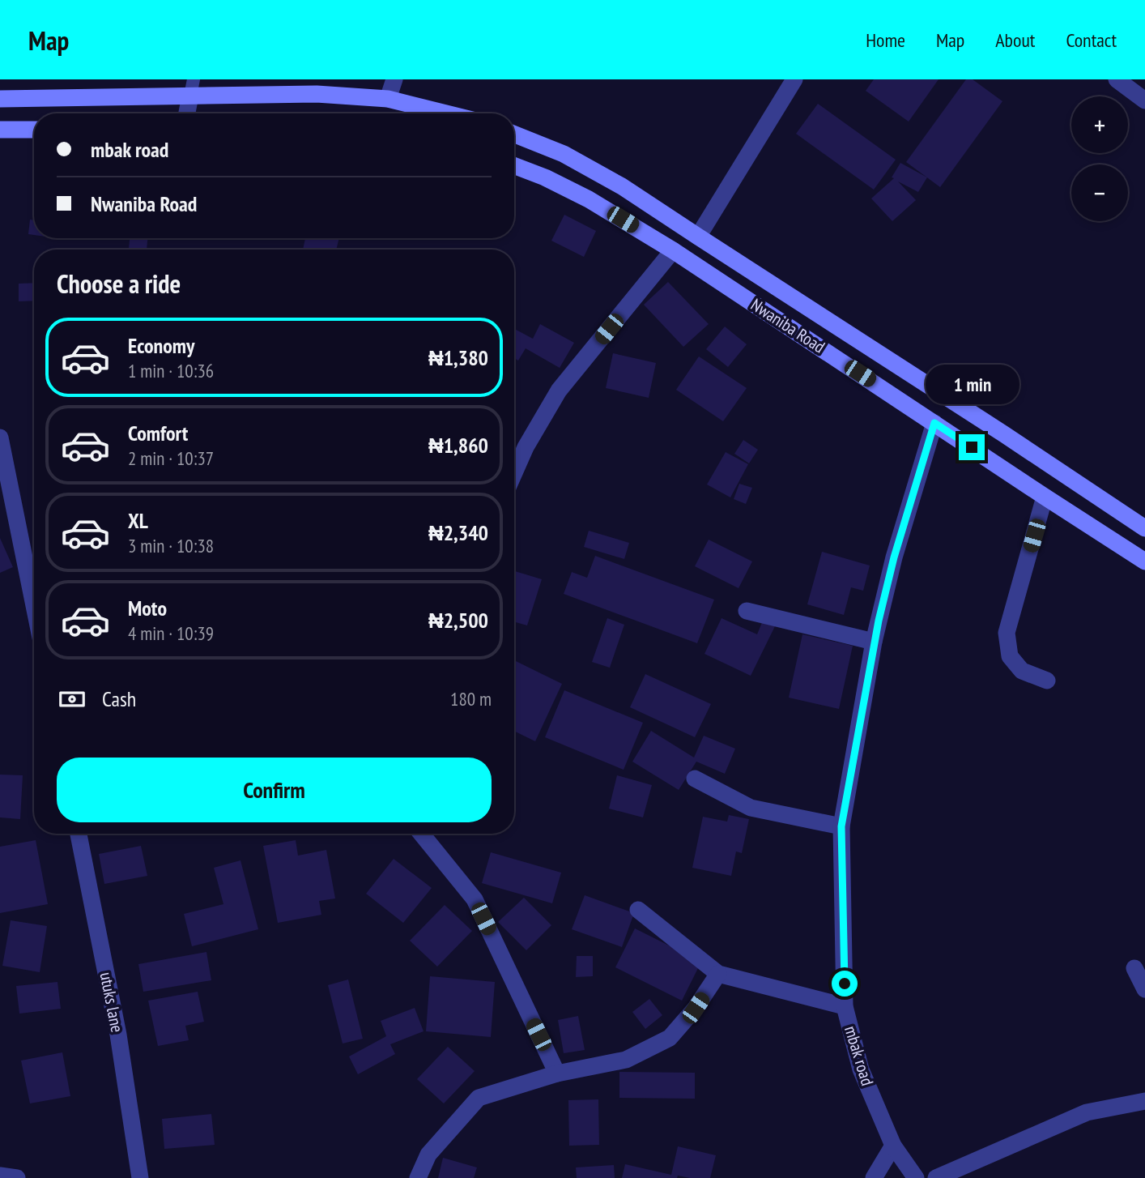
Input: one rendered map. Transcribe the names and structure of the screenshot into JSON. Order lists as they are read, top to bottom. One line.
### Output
{"streets":{"main road":["Nwaniba Road"],"street":["utuks lane","mbak road"]},"crossings":[["Nwaniba Road","mbak road"]],"page":{"header":"Map","nav":["Home","Map","About","Contact"],"map_buttons":["+","−"],"banner":["mbak road","Nwaniba Road"],"heading":"Choose a ride","list":[{"name":"Economy","note":"1 min · 10:36","value":"₦1,380"},{"name":"Comfort","note":"2 min · 10:37","value":"₦1,860"},{"name":"XL","note":"3 min · 10:38","value":"₦2,340"},{"name":"Moto","note":"4 min · 10:39","value":"₦2,500"}],"bubble":"1 min","pay":["Cash","180 m"],"buttons":"Confirm"}}
